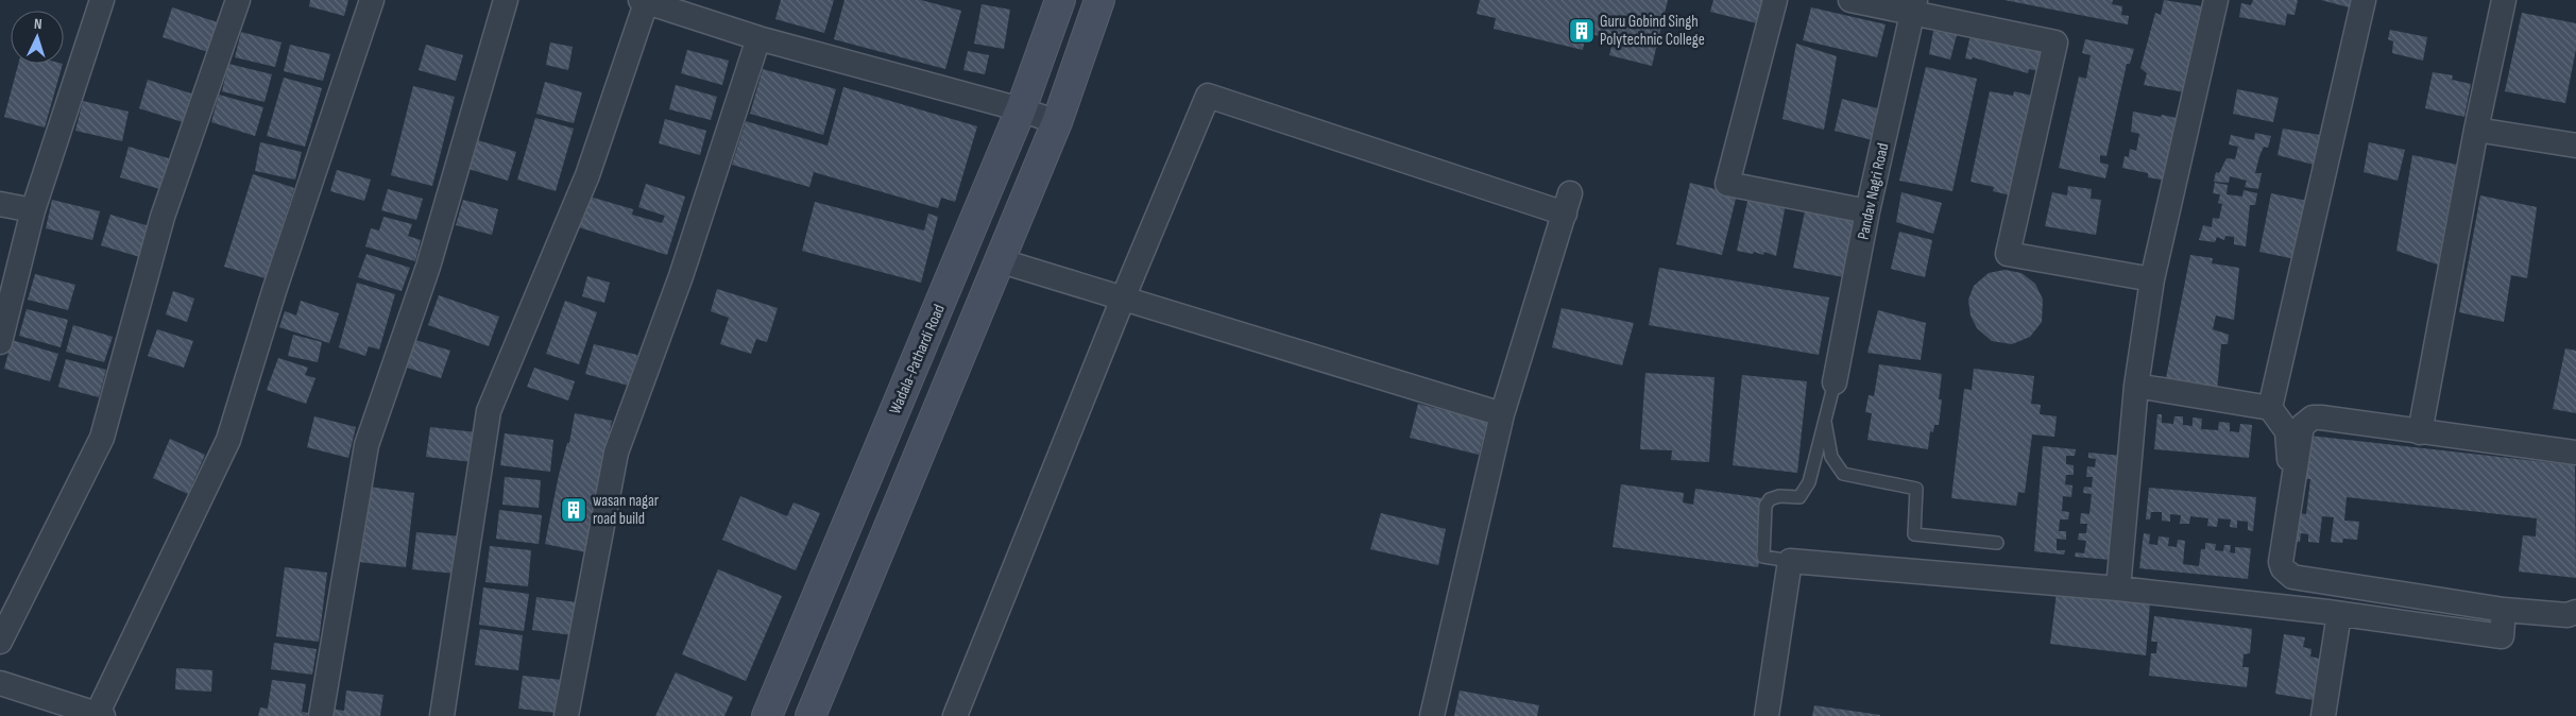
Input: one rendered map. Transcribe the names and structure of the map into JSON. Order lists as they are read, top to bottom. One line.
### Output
{"streets":{"main road":["Wadala-Pathardi Road"],"street":["Pandav Nagri Road"]},"places":{"building":["Guru Gobind Singh Polytechnic College","wasan nagar road build"]},"north":"top"}
